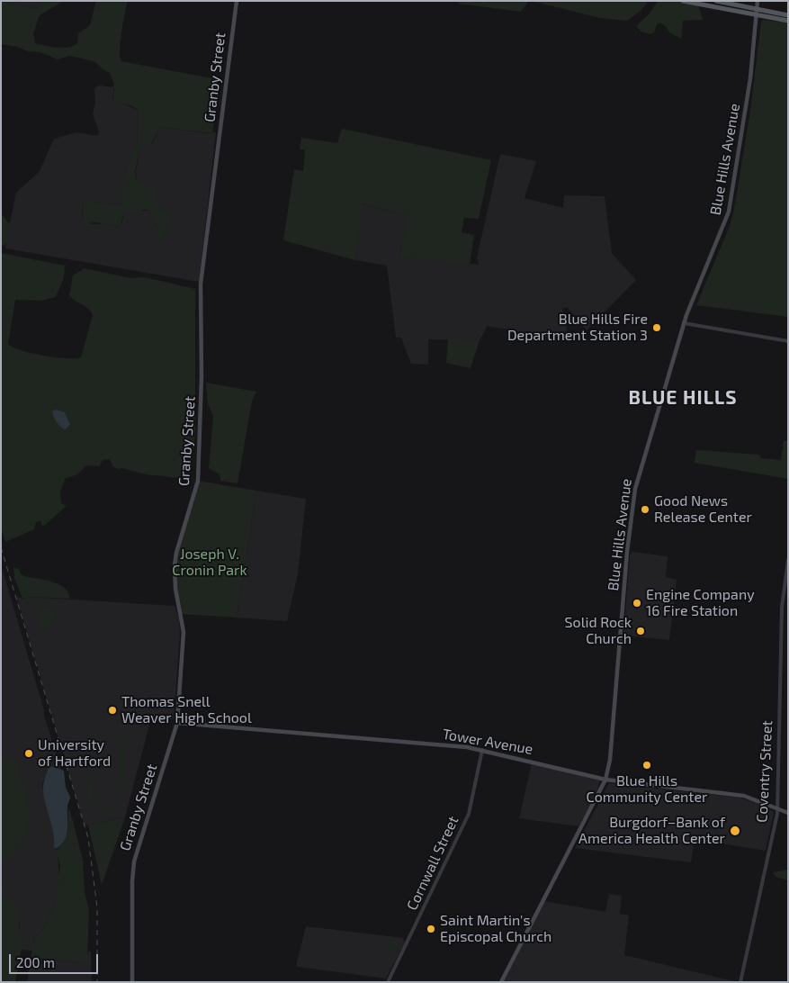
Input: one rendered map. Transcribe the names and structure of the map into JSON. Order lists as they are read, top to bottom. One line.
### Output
{"streets":{"main road":["Granby Street","Blue Hills Avenue","Tower Avenue"],"street":["Coventry Street","Cornwall Street"]},"crossings":[["Granby Street","Tower Avenue"],["Blue Hills Avenue","Tower Avenue"],["Tower Avenue","Coventry Street"],["Tower Avenue","Cornwall Street"]],"districts":["BLUE HILLS"],"parks":["Joseph V. Cronin Park"],"places":["Blue Hills Fire Department Station 3","Good News Release Center","Engine Company 16 Fire Station","Solid Rock Church","Thomas Snell Weaver High School","University of Hartford","Blue Hills Community Center","Burgdorf–Bank of America Health Center","Saint Martin's Episcopal Church"],"scale_bar":"200 m"}
